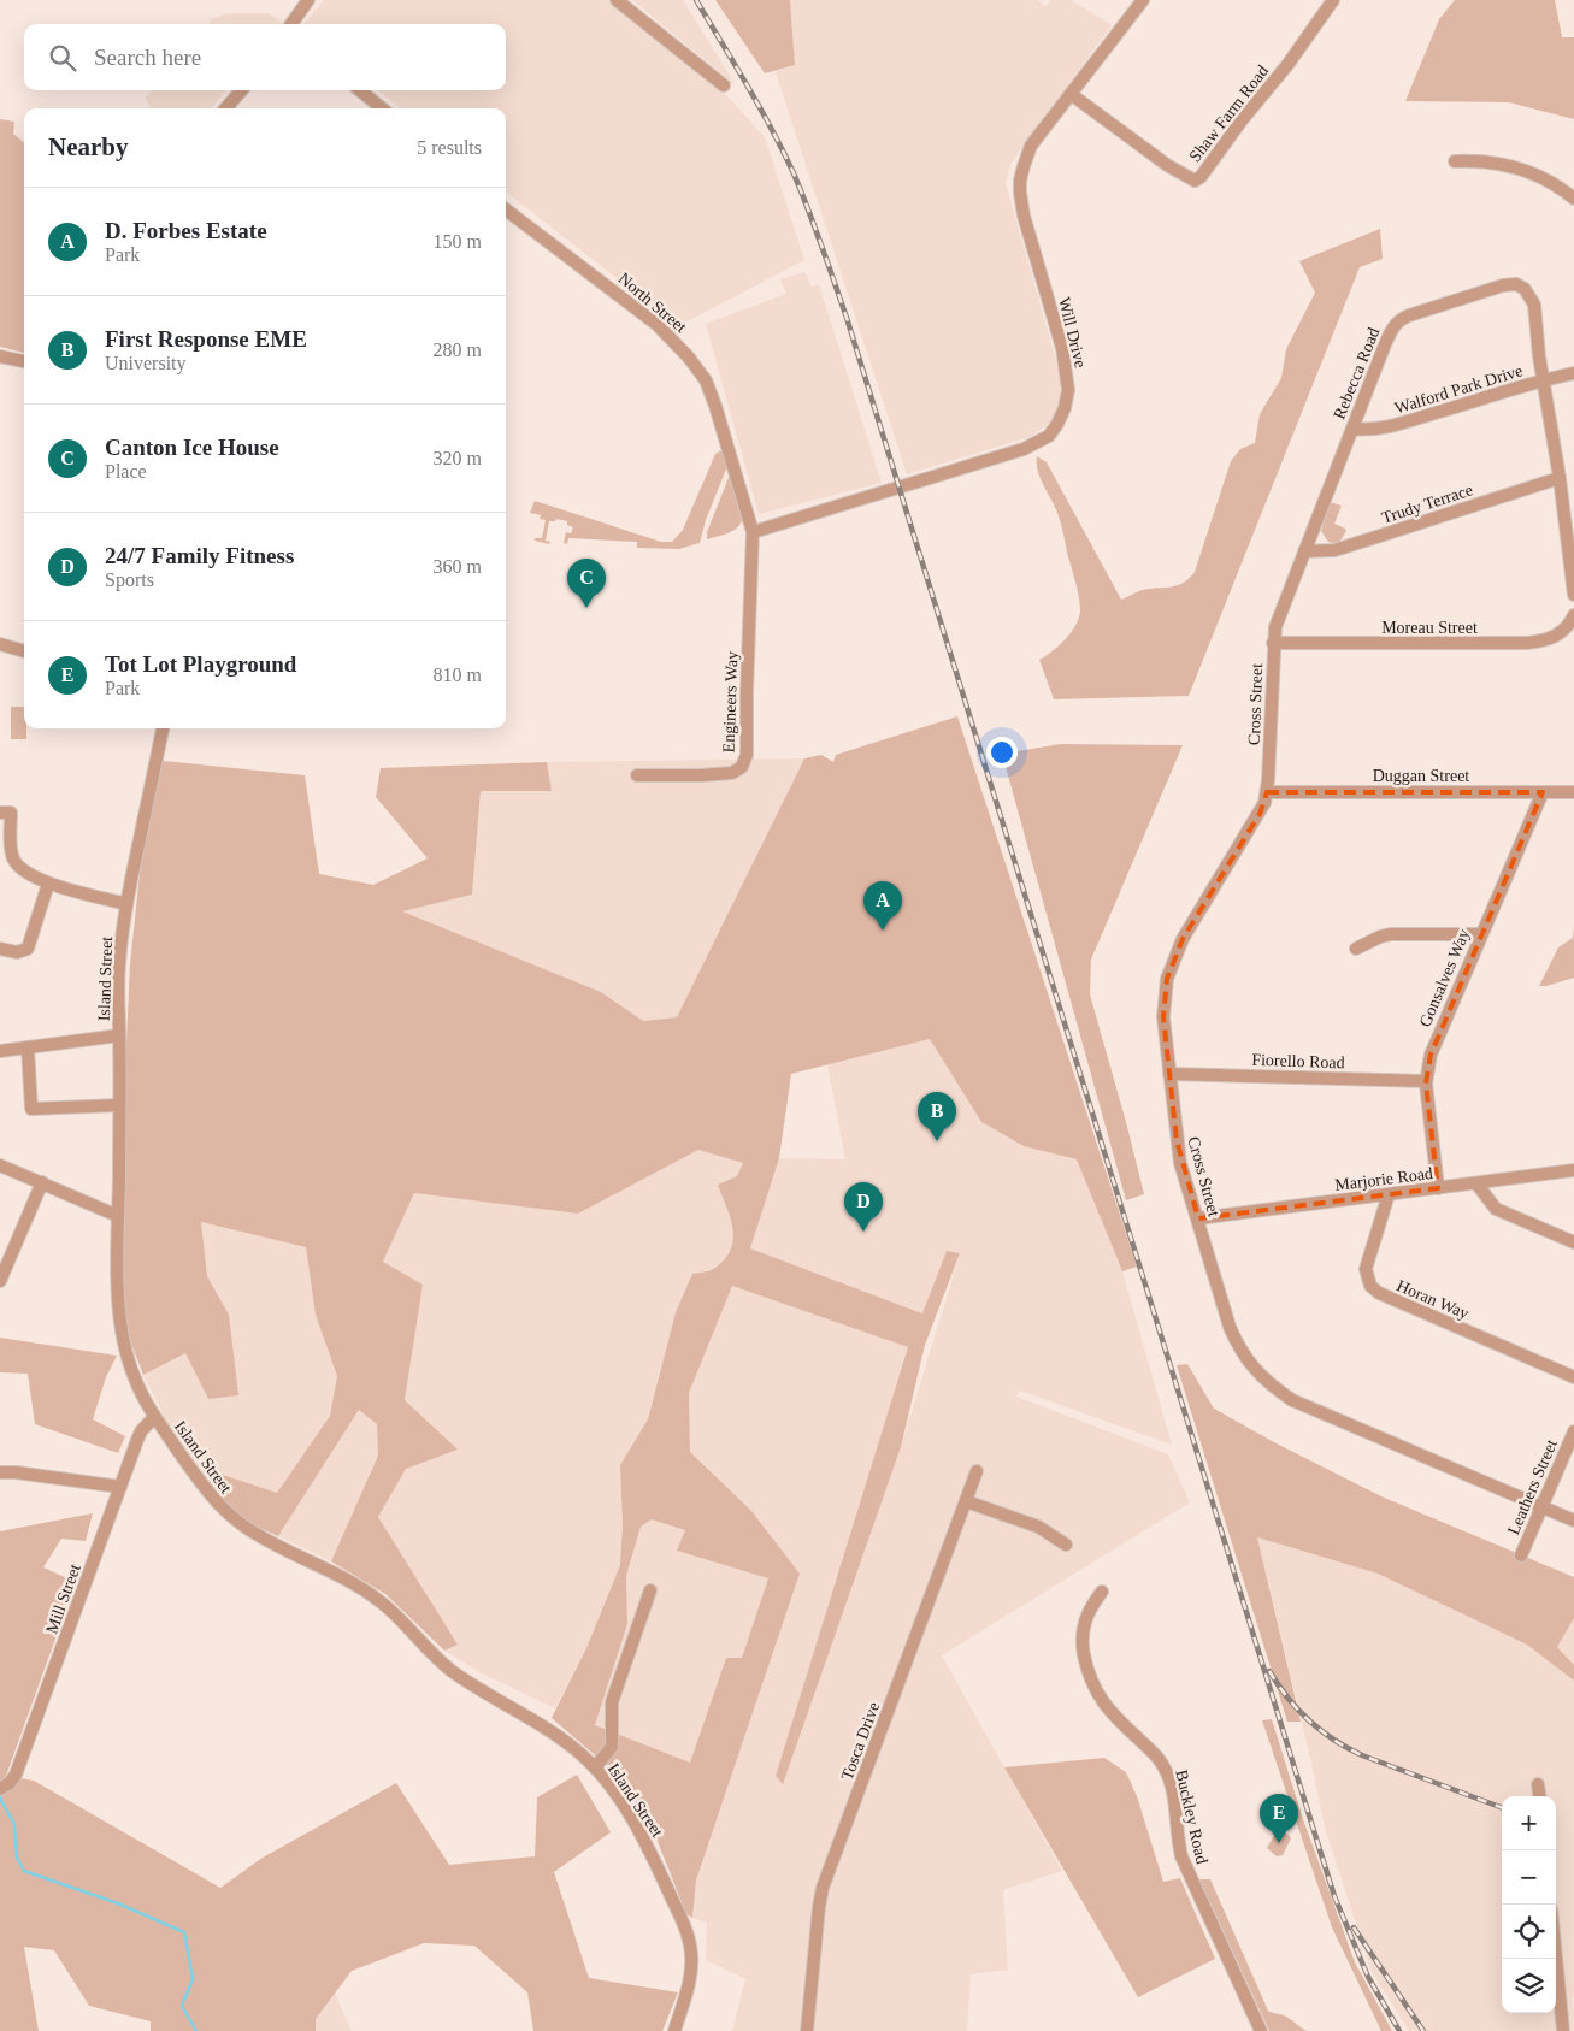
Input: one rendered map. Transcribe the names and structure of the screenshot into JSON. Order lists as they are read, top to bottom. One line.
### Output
{"streets":{"street":["Shaw Farm Road","North Street","Will Drive","Rebecca Road","Walford Park Drive","Trudy Terrace","Moreau Street","Engineers Way","Cross Street","Duggan Street","Gonsalves Way","Island Street","Fiorello Road","Marjorie Road","Horan Way","Leathers Street","Mill Street","Tosca Drive","Buckley Road"]},"crossings":[["Shaw Farm Road","Will Drive"],["North Street","Will Drive"],["North Street","Engineers Way"],["Will Drive","Engineers Way"],["Rebecca Road","Walford Park Drive"],["Rebecca Road","Trudy Terrace"],["Rebecca Road","Cross Street"],["Moreau Street","Cross Street"],["Cross Street","Duggan Street"],["Cross Street","Fiorello Road"],["Cross Street","Marjorie Road"],["Cross Street","Leathers Street"],["Duggan Street","Gonsalves Way"],["Gonsalves Way","Fiorello Road"],["Gonsalves Way","Marjorie Road"],["Island Street","Mill Street"],["Marjorie Road","Horan Way"]],"page":{"search":"Search here","heading":["Nearby","5 results"],"list":[{"mark":"A","name":"D. Forbes Estate","note":"Park","value":"150 m"},{"mark":"B","name":"First Response EME","note":"University","value":"280 m"},{"mark":"C","name":"Canton Ice House","note":"Place","value":"320 m"},{"mark":"D","name":"24/7 Family Fitness","note":"Sports","value":"360 m"},{"mark":"E","name":"Tot Lot Playground","note":"Park","value":"810 m"}],"pins":["C","A","B","D","E"],"map_buttons":["+","−"]}}
